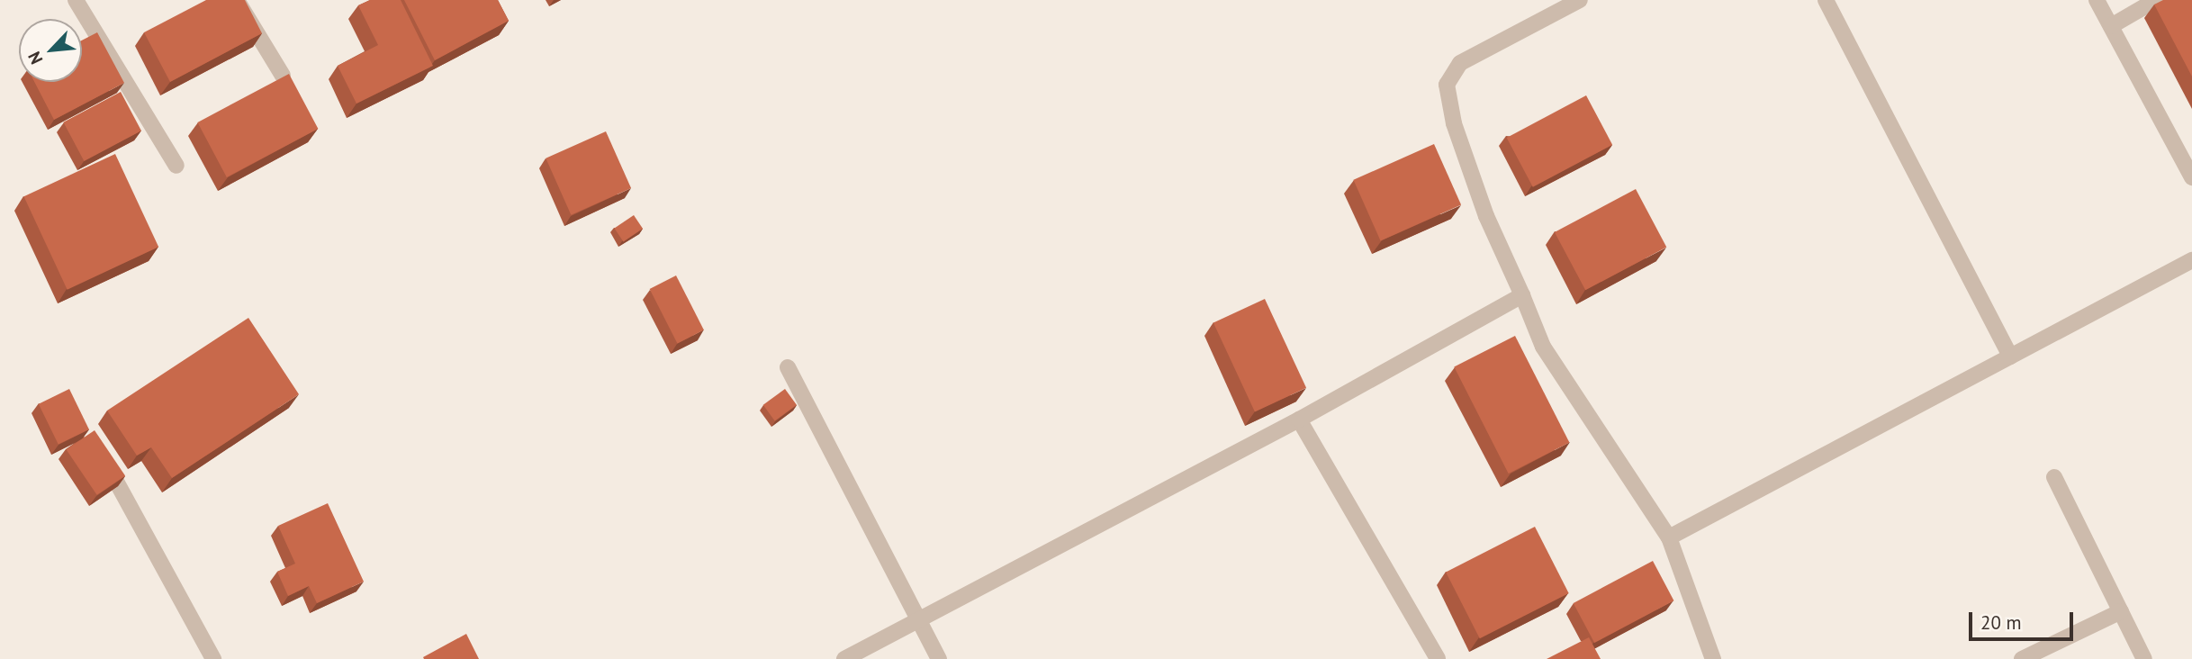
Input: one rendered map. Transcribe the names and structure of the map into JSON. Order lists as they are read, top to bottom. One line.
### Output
{"scale_bar":"20 m","north":"bottom left"}
